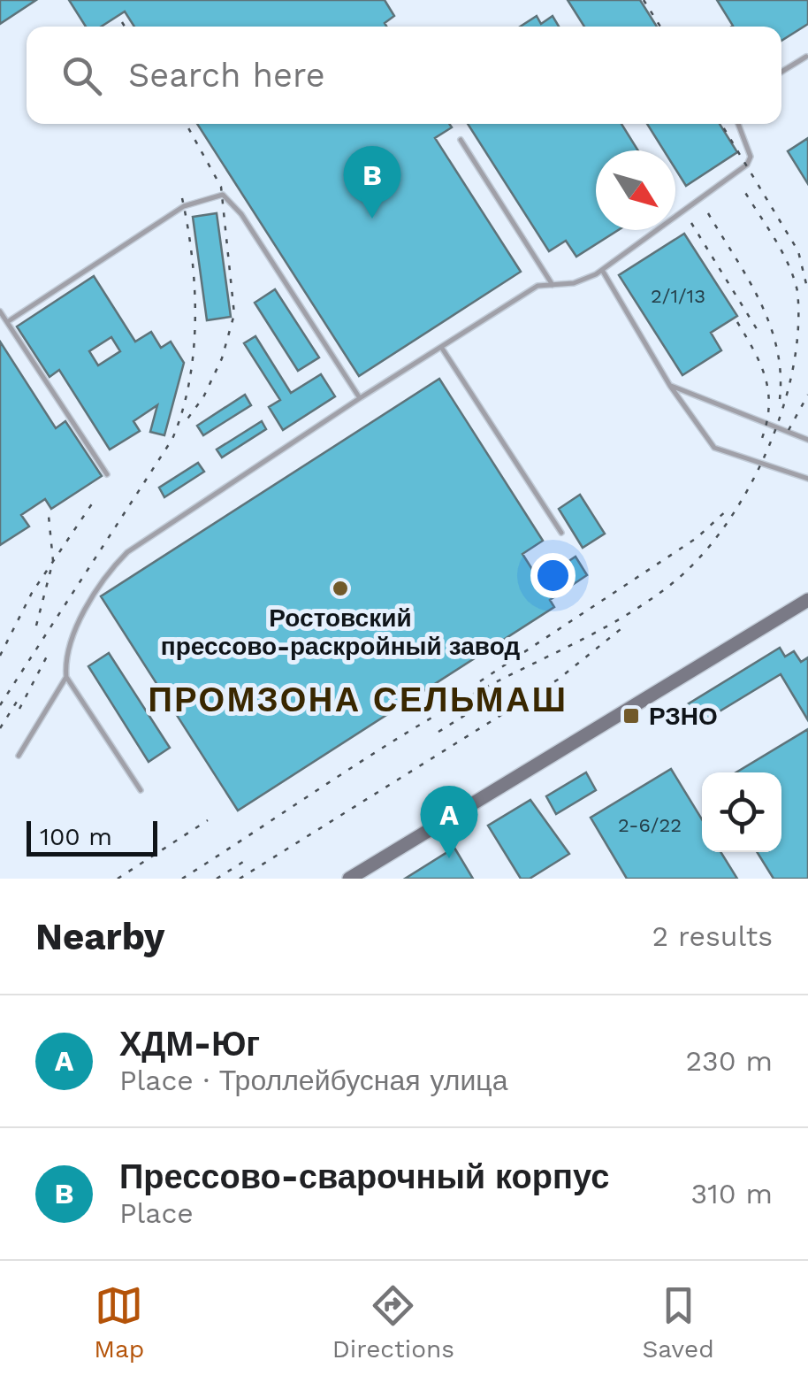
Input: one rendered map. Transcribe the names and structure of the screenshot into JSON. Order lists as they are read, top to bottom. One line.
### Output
{"districts":["ПРОМЗОНА СЕЛЬМАШ"],"places":{"other":["Ростовский прессово-раскройный завод"],"transit":["РЗНО"]},"house_numbers":["2/1/13","2-6/22"],"scale_bar":"100 m","north":"bottom right","page":{"search":"Search here","pins":["B","A"],"scale":"100 m","heading":["Nearby","2 results"],"list":[{"mark":"A","name":"ХДМ-Юг","note":"Place · Троллейбусная улица","value":"230 m"},{"mark":"B","name":"Прессово-сварочный корпус","note":"Place","value":"310 m"}],"nav":["Map","Directions","Saved"]}}
